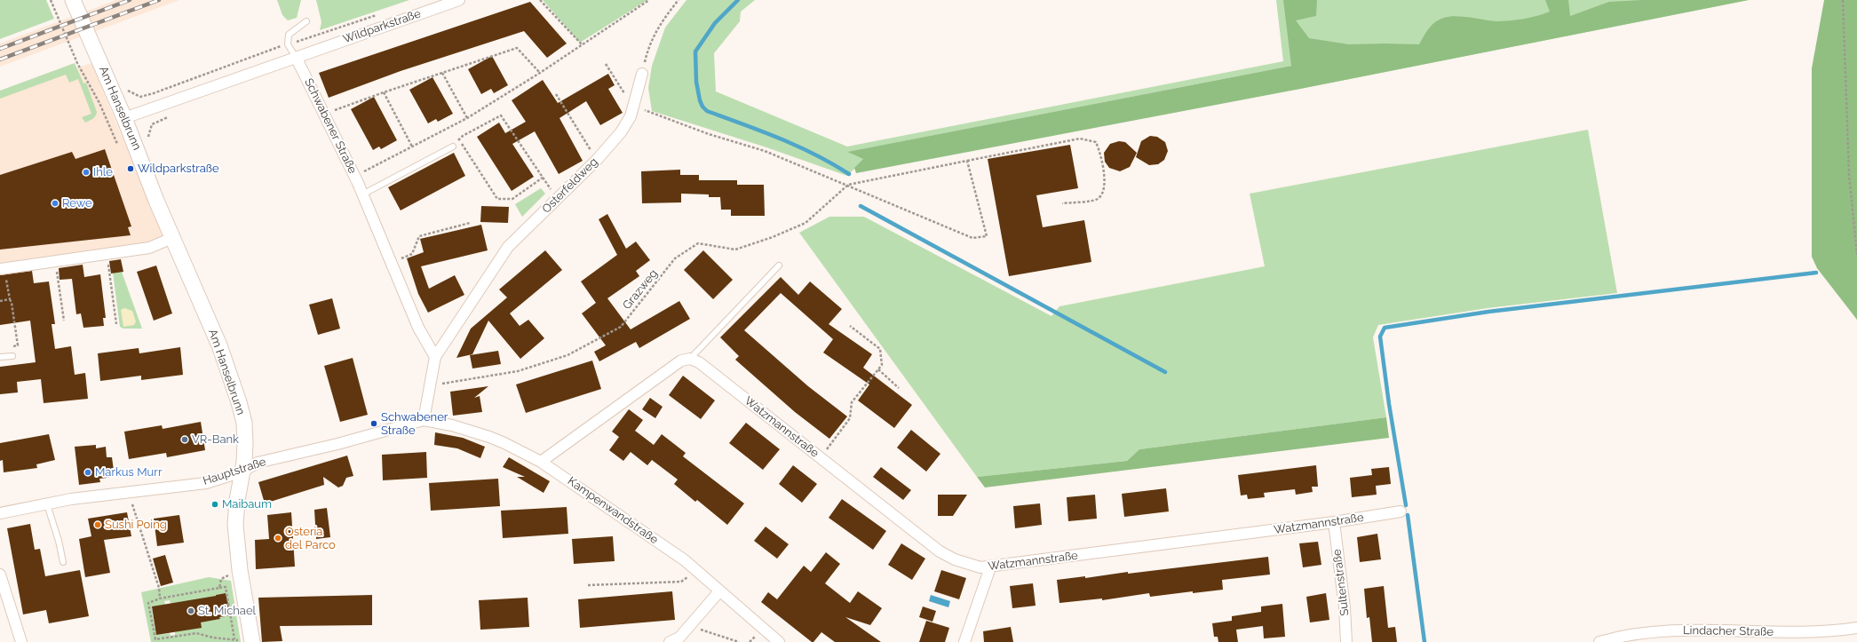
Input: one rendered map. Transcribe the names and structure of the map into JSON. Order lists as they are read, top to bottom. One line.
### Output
{"streets":{"street":["Wildparkstraße","Am Hanselbrunn","Schwabener Straße","Osterfeldweg","Watzmannstraße","Hauptstraße","Kampenwandstraße","Sultenstraße","Lindacher Straße"],"path":["Grazweg"]},"crossings":[["Wildparkstraße","Am Hanselbrunn"],["Wildparkstraße","Schwabener Straße"],["Am Hanselbrunn","Hauptstraße"],["Schwabener Straße","Osterfeldweg"],["Watzmannstraße","Sultenstraße"],["Hauptstraße","Kampenwandstraße"]],"places":["Wildparkstraße","Ihle","Rewe","Schwabener Straße","VR-Bank","Markus Murr","Maibaum","Sushi Poing","Osteria del Parco","St. Michael"]}
